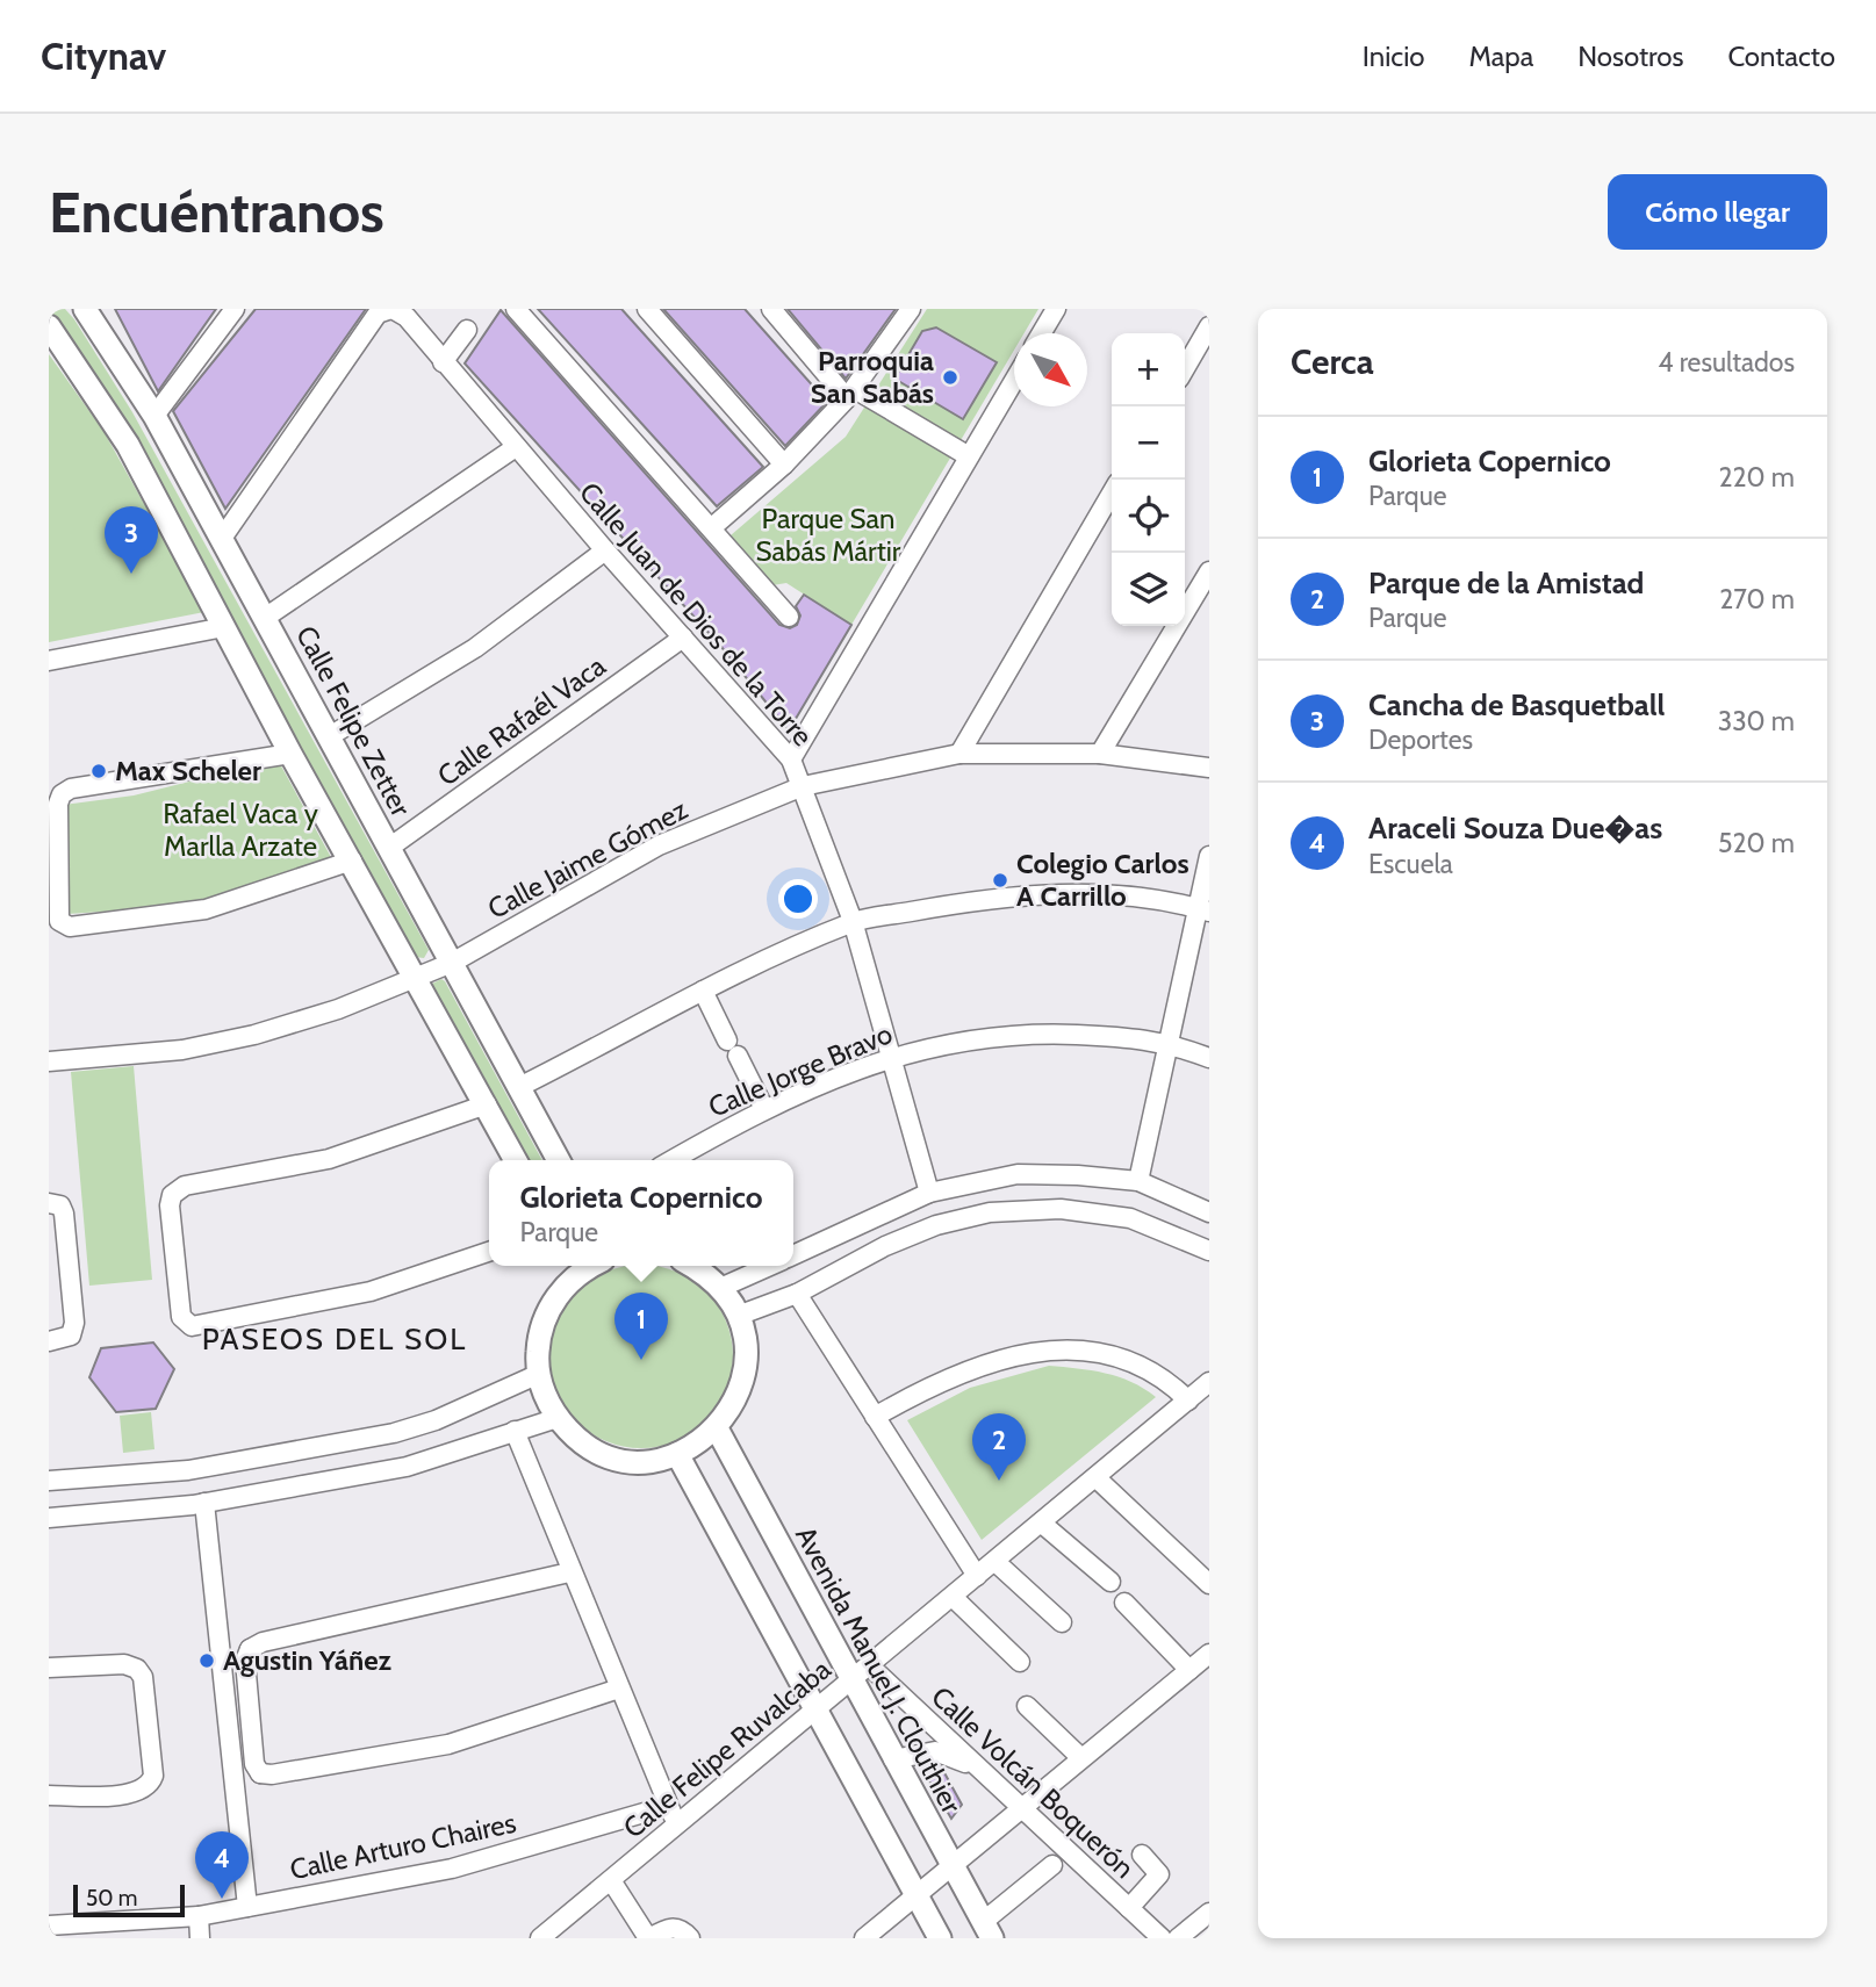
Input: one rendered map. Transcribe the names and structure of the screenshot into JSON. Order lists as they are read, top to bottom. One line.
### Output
{"streets":{"main road":["Calle Felipe Zetter","Avenida Manuel J. Clouthier"],"street":["Calle Juan de Dios de la Torre","Calle Rafaél Vaca","Calle Jaime Gómez","Calle Jorge Bravo","Calle Felipe Ruvalcaba","Calle Volcán Boquerón","Calle Arturo Chaires"]},"crossings":[["Calle Juan de Dios de la Torre","Calle Rafaél Vaca"],["Calle Juan de Dios de la Torre","Calle Jaime Gómez"],["Calle Juan de Dios de la Torre","Calle Jorge Bravo"],["Calle Felipe Zetter","Calle Rafaél Vaca"],["Calle Felipe Zetter","Calle Jaime Gómez"],["Avenida Manuel J. Clouthier","Calle Felipe Ruvalcaba"],["Calle Felipe Ruvalcaba","Calle Volcán Boquerón"]],"districts":["PASEOS DEL SOL"],"parks":["Parque San Sabás Mártir","Rafael Vaca y Marlla Arzate"],"places":["Parroquia San Sabás","Max Scheler","Colegio Carlos A Carrillo","Agustin Yáñez"],"scale_bar":"50 m","north":"bottom right","page":{"header":"Citynav","nav":["Inicio","Mapa","Nosotros","Contacto"],"buttons":"Cómo llegar","title":"Encuéntranos","heading":["Cerca","4 resultados"],"map_buttons":["+","−"],"list":[{"mark":"1","name":"Glorieta Copernico","note":"Parque","value":"220 m"},{"mark":"2","name":"Parque de la Amistad","note":"Parque","value":"270 m"},{"mark":"3","name":"Cancha de Basquetball","note":"Deportes","value":"330 m"},{"mark":"4","name":"Araceli Souza Due�as","note":"Escuela","value":"520 m"}],"pins":["3","1","2","4"],"popup":["Glorieta Copernico","Parque"],"scale":"50 m"}}
